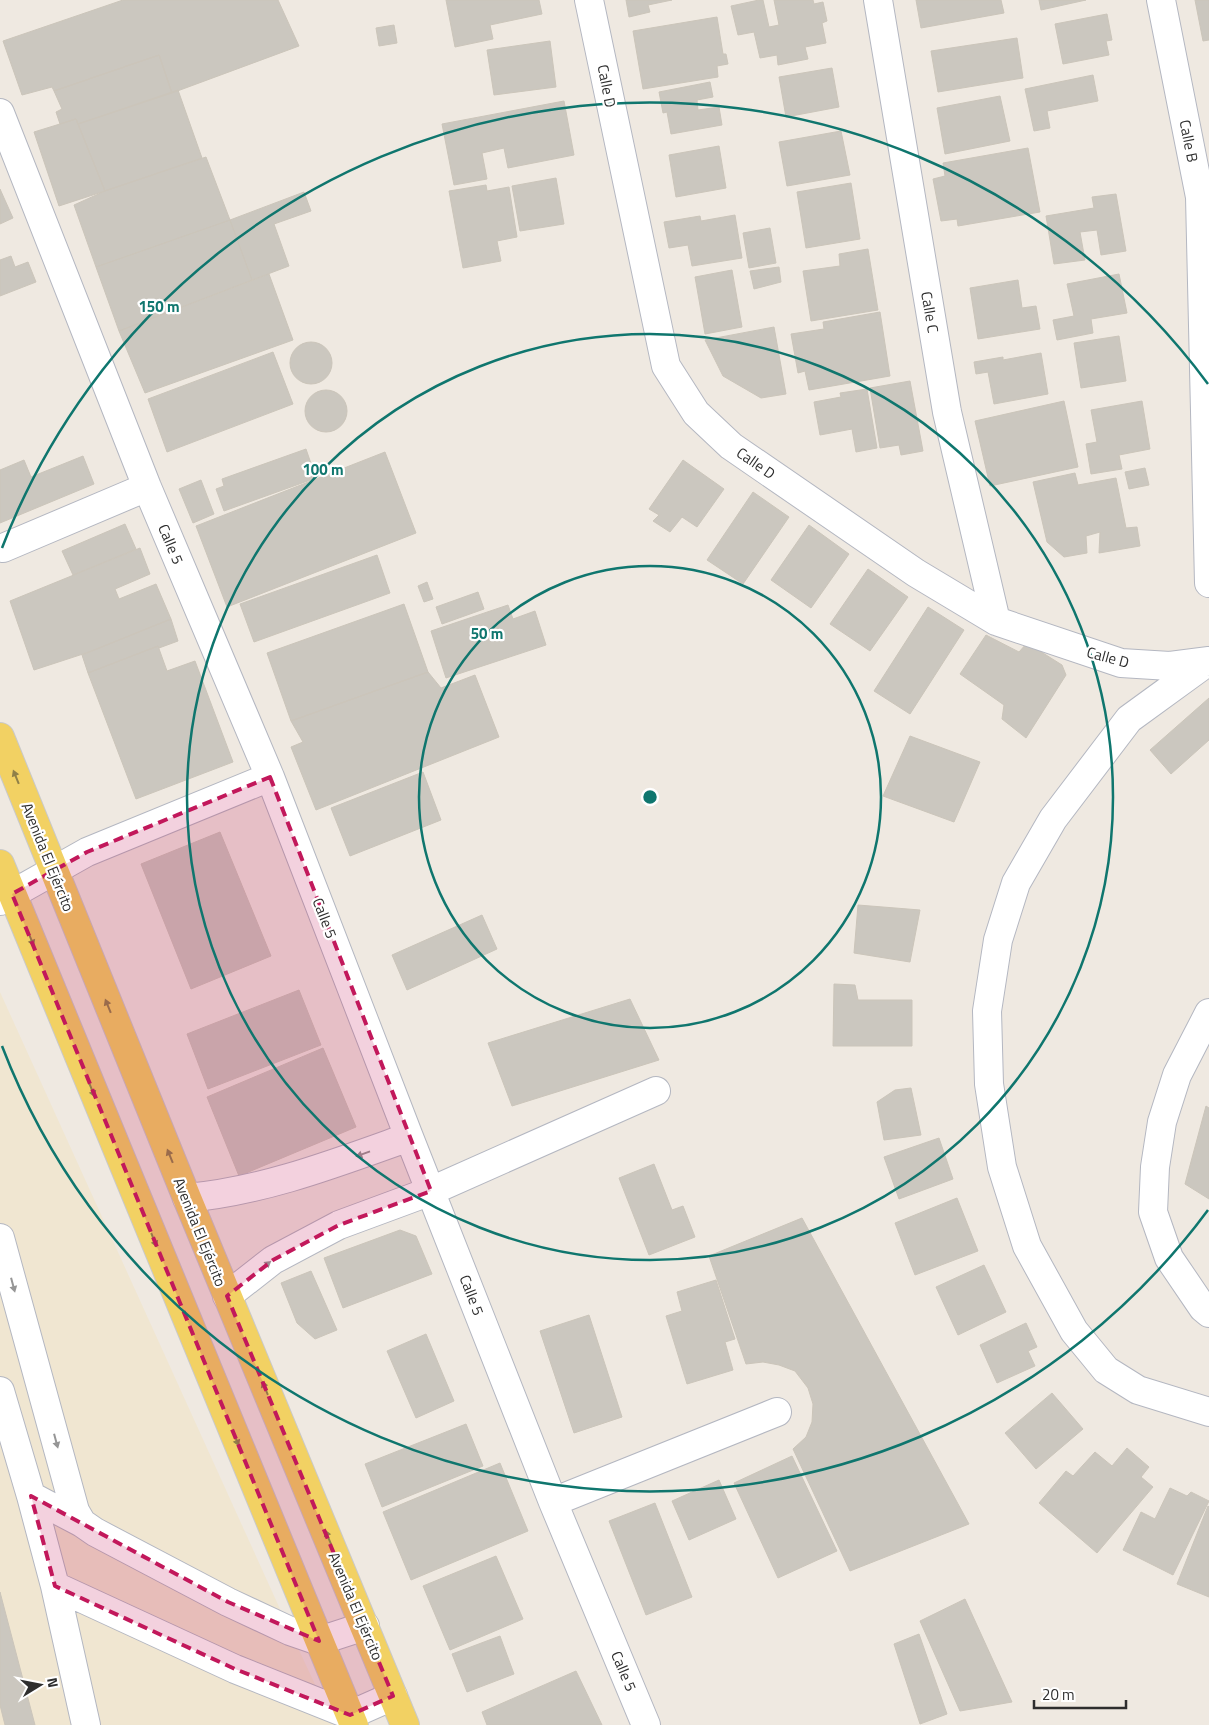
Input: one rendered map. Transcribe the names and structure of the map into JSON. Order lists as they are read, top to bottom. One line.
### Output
{"streets":{"main road":["Avenida El Ejército"],"street":["Calle D","Calle B","Calle C","Calle 5"]},"crossings":[["Calle D","Calle C"]],"scale_bar":"20 m","north":"right","rings":["150 m","100 m","50 m"]}
